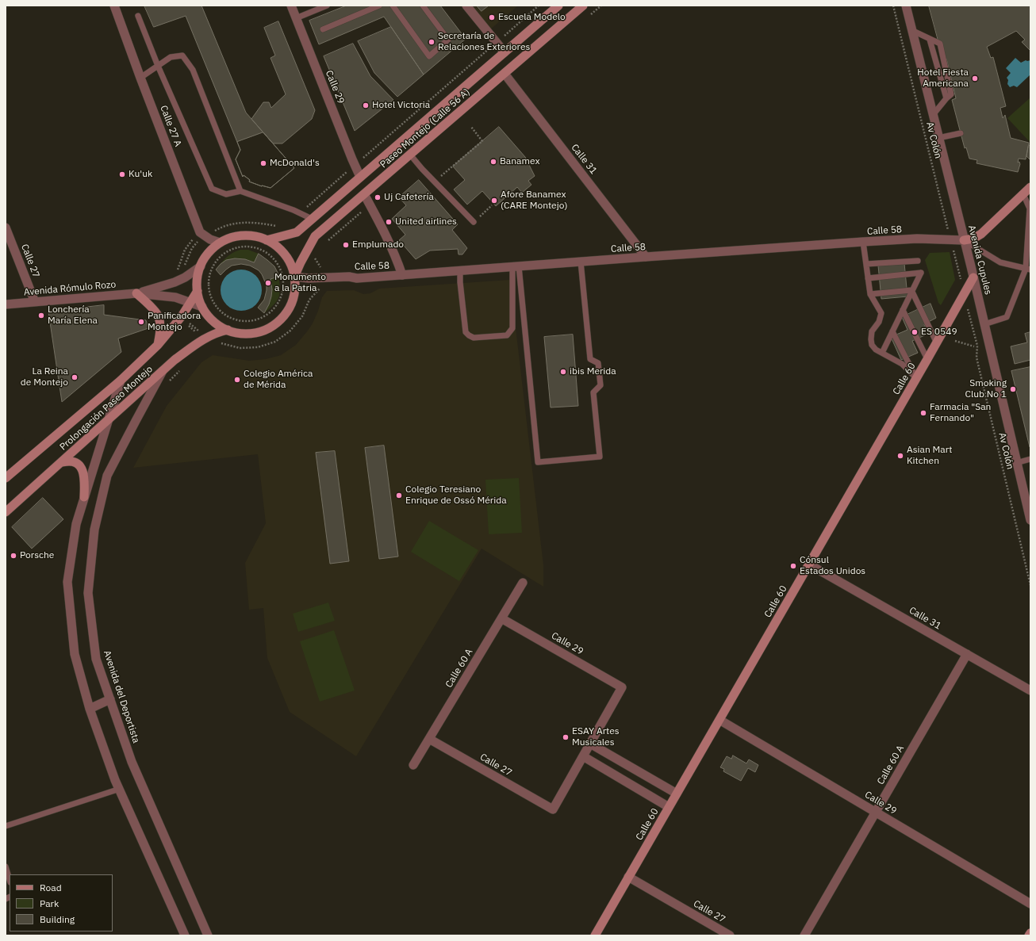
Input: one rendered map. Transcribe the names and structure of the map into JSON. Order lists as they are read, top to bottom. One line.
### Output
{"streets":{"main road":["Paseo Montejo (Calle 56 A)","Calle 60","Prolongación Paseo Montejo"],"street":["Calle 29","Calle 27 A","Calle 31","Calle 58","Avenida Cupules","Calle 27","Avenida Rómulo Rozo","Calle 60 A","Avenida del Deportista"],"path":["Av Colón"]},"crossings":[["Calle 29","Paseo Montejo (Calle 56 A)"],["Calle 29","Calle 60"],["Calle 29","Calle 60 A"],["Paseo Montejo (Calle 56 A)","Calle 31"],["Paseo Montejo (Calle 56 A)","Calle 58"],["Av Colón","Calle 58"],["Calle 31","Calle 58"],["Calle 31","Calle 60"],["Calle 31","Calle 60 A"],["Calle 58","Avenida Cupules"],["Avenida Cupules","Calle 60"],["Calle 27","Avenida Rómulo Rozo"],["Calle 27","Calle 60"],["Calle 27","Calle 60 A"],["Avenida Rómulo Rozo","Prolongación Paseo Montejo"],["Prolongación Paseo Montejo","Avenida del Deportista"]],"places":["Escuela Modelo","Secretaría de Relaciones Exteriores","Hotel Fiesta Americana","Hotel Victoria","Banamex","McDonald's","Ku'uk","Uj Cafetería","Afore Banamex (CARE Montejo)","United airlines","Emplumado","Monumento a la Patria","Lonchería María Elena","Panificadora Montejo","ES 0549","ibis Merida","La Reina de Montejo","Colegio América de Mérida","Smoking Club No 1","Farmacia \"San Fernando\"","Asian Mart Kitchen","Colegio Teresiano Enrique de Ossó Mérida","Porsche","Cónsul Estados Unidos","ESAY Artes Musicales"],"legend":["Road","Park","Building"]}
